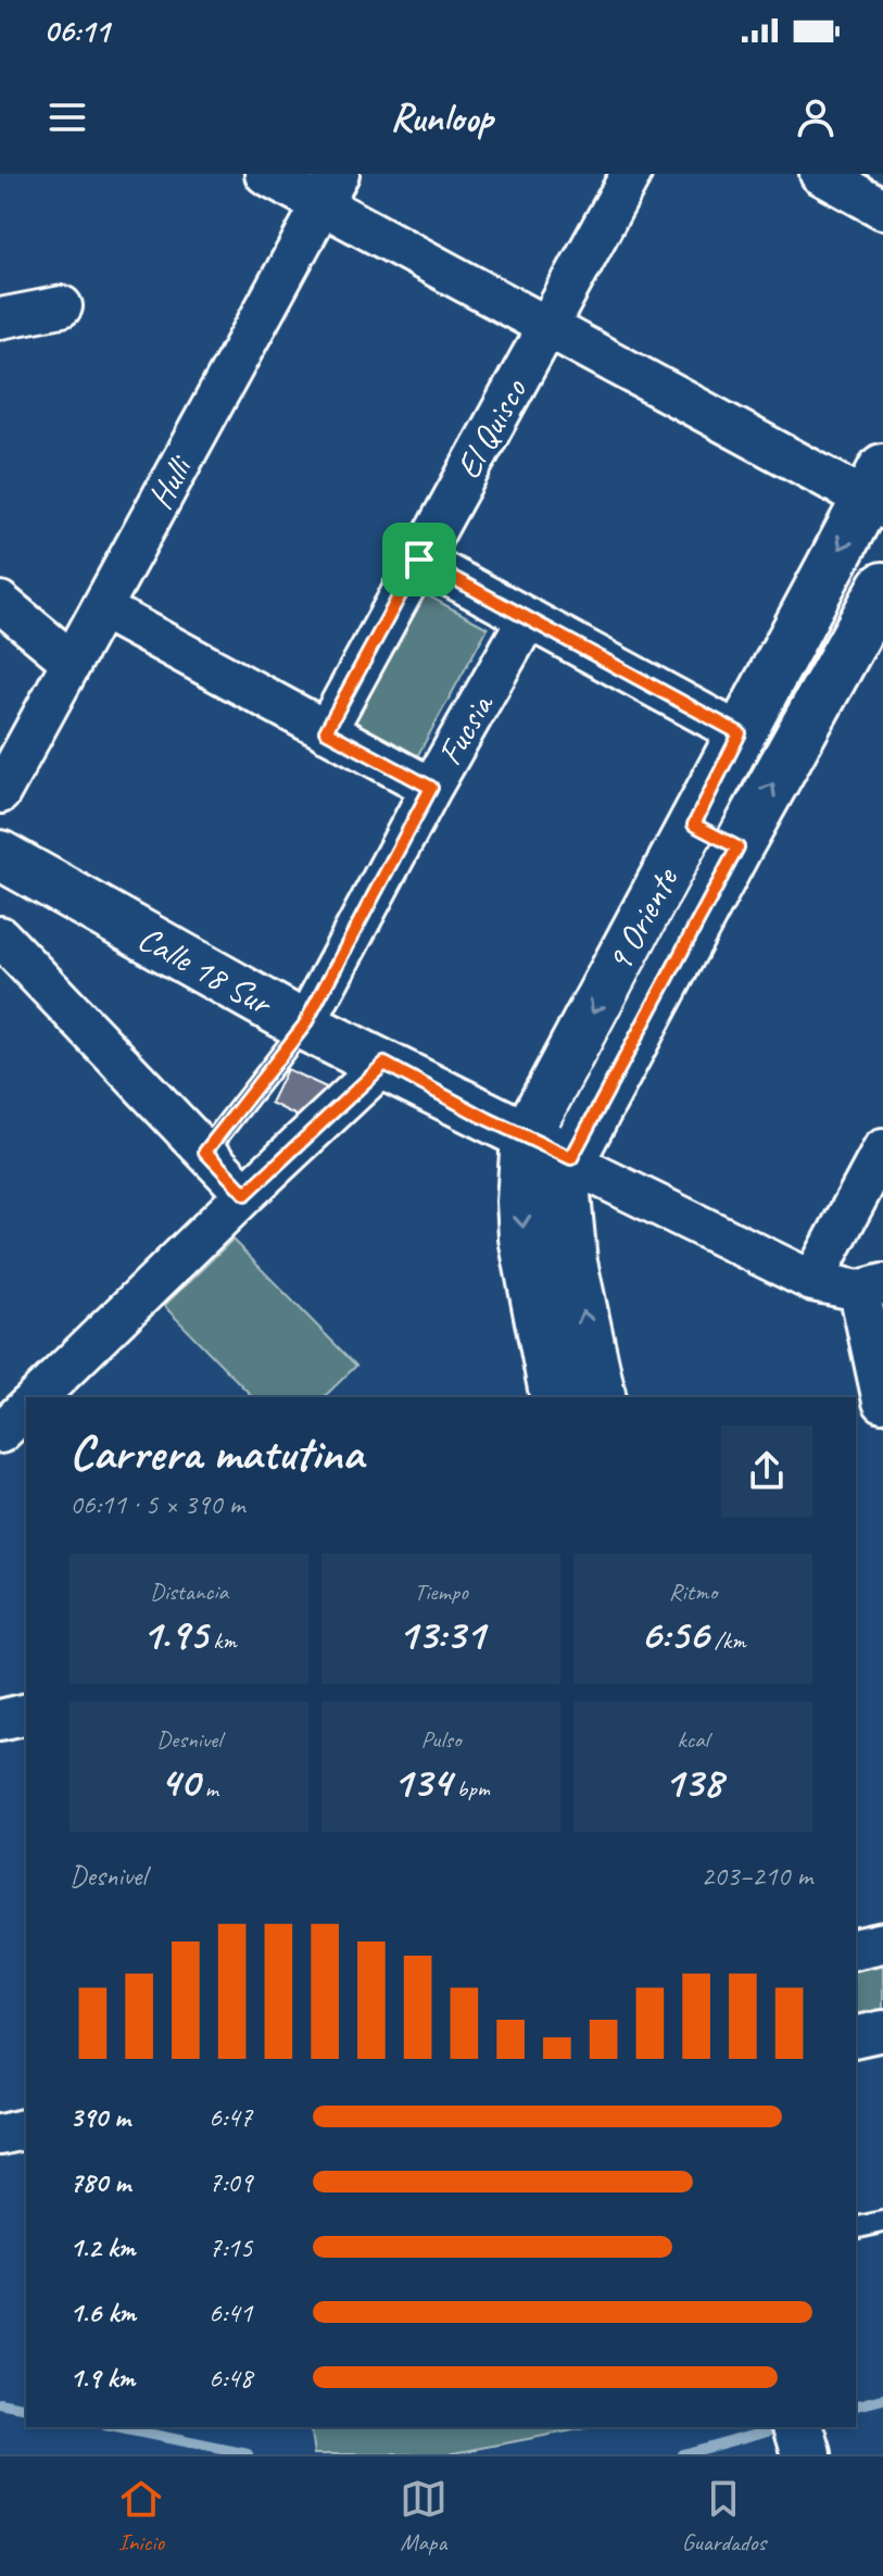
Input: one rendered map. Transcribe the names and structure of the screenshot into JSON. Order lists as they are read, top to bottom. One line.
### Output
{"streets":{"street":["El Quisco","Hulli","Fucsia","9 Oriente","Calle 18 Sur"]},"crossings":[["Fucsia","Calle 18 Sur"],["9 Oriente","Calle 18 Sur"]],"page":{"status":"06:11","header":"Runloop","heading":["Carrera matutina","06:11 · 5 × 390 m"],"stats":[["Distancia","1.95 km"],["Tiempo","13:31"],["Ritmo","6:56 /km"],["Desnivel","40 m"],["Pulso","134 bpm"],["kcal","138"]],"chart":["Desnivel","203–210 m"],"list":[{"name":"390 m","note":"6:47"},{"name":"780 m","note":"7:09"},{"name":"1.2 km","note":"7:15"},{"name":"1.6 km","note":"6:41"},{"name":"1.9 km","note":"6:48"}],"tabs":["Inicio","Mapa","Guardados"]}}
